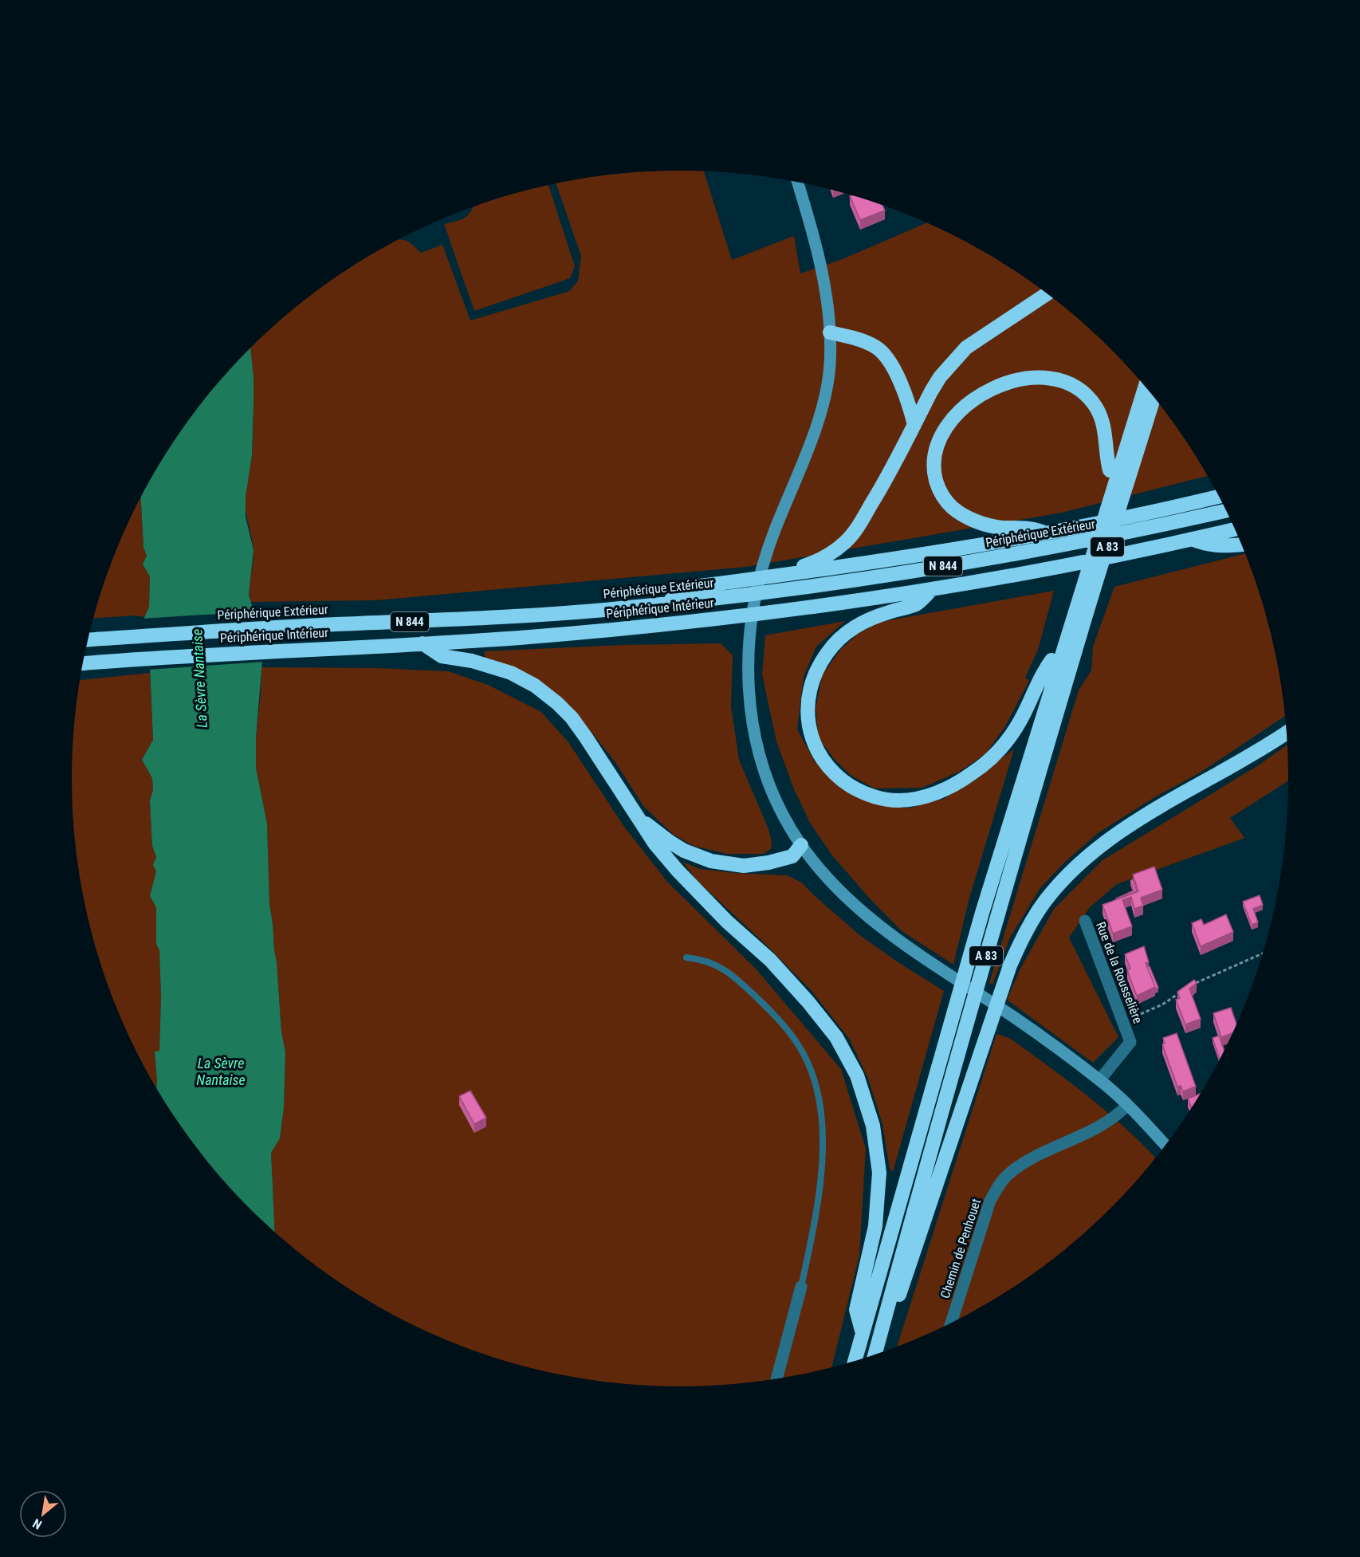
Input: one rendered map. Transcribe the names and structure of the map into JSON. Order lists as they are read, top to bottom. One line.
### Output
{"streets":{"highway":["Périphérique Extérieur","A 83","N 844","Périphérique Intérieur"],"street":["Rue de la Rousselière","Chemin de Penhouet"]},"water":["La Sèvre Nantaise"],"north":"bottom left"}
